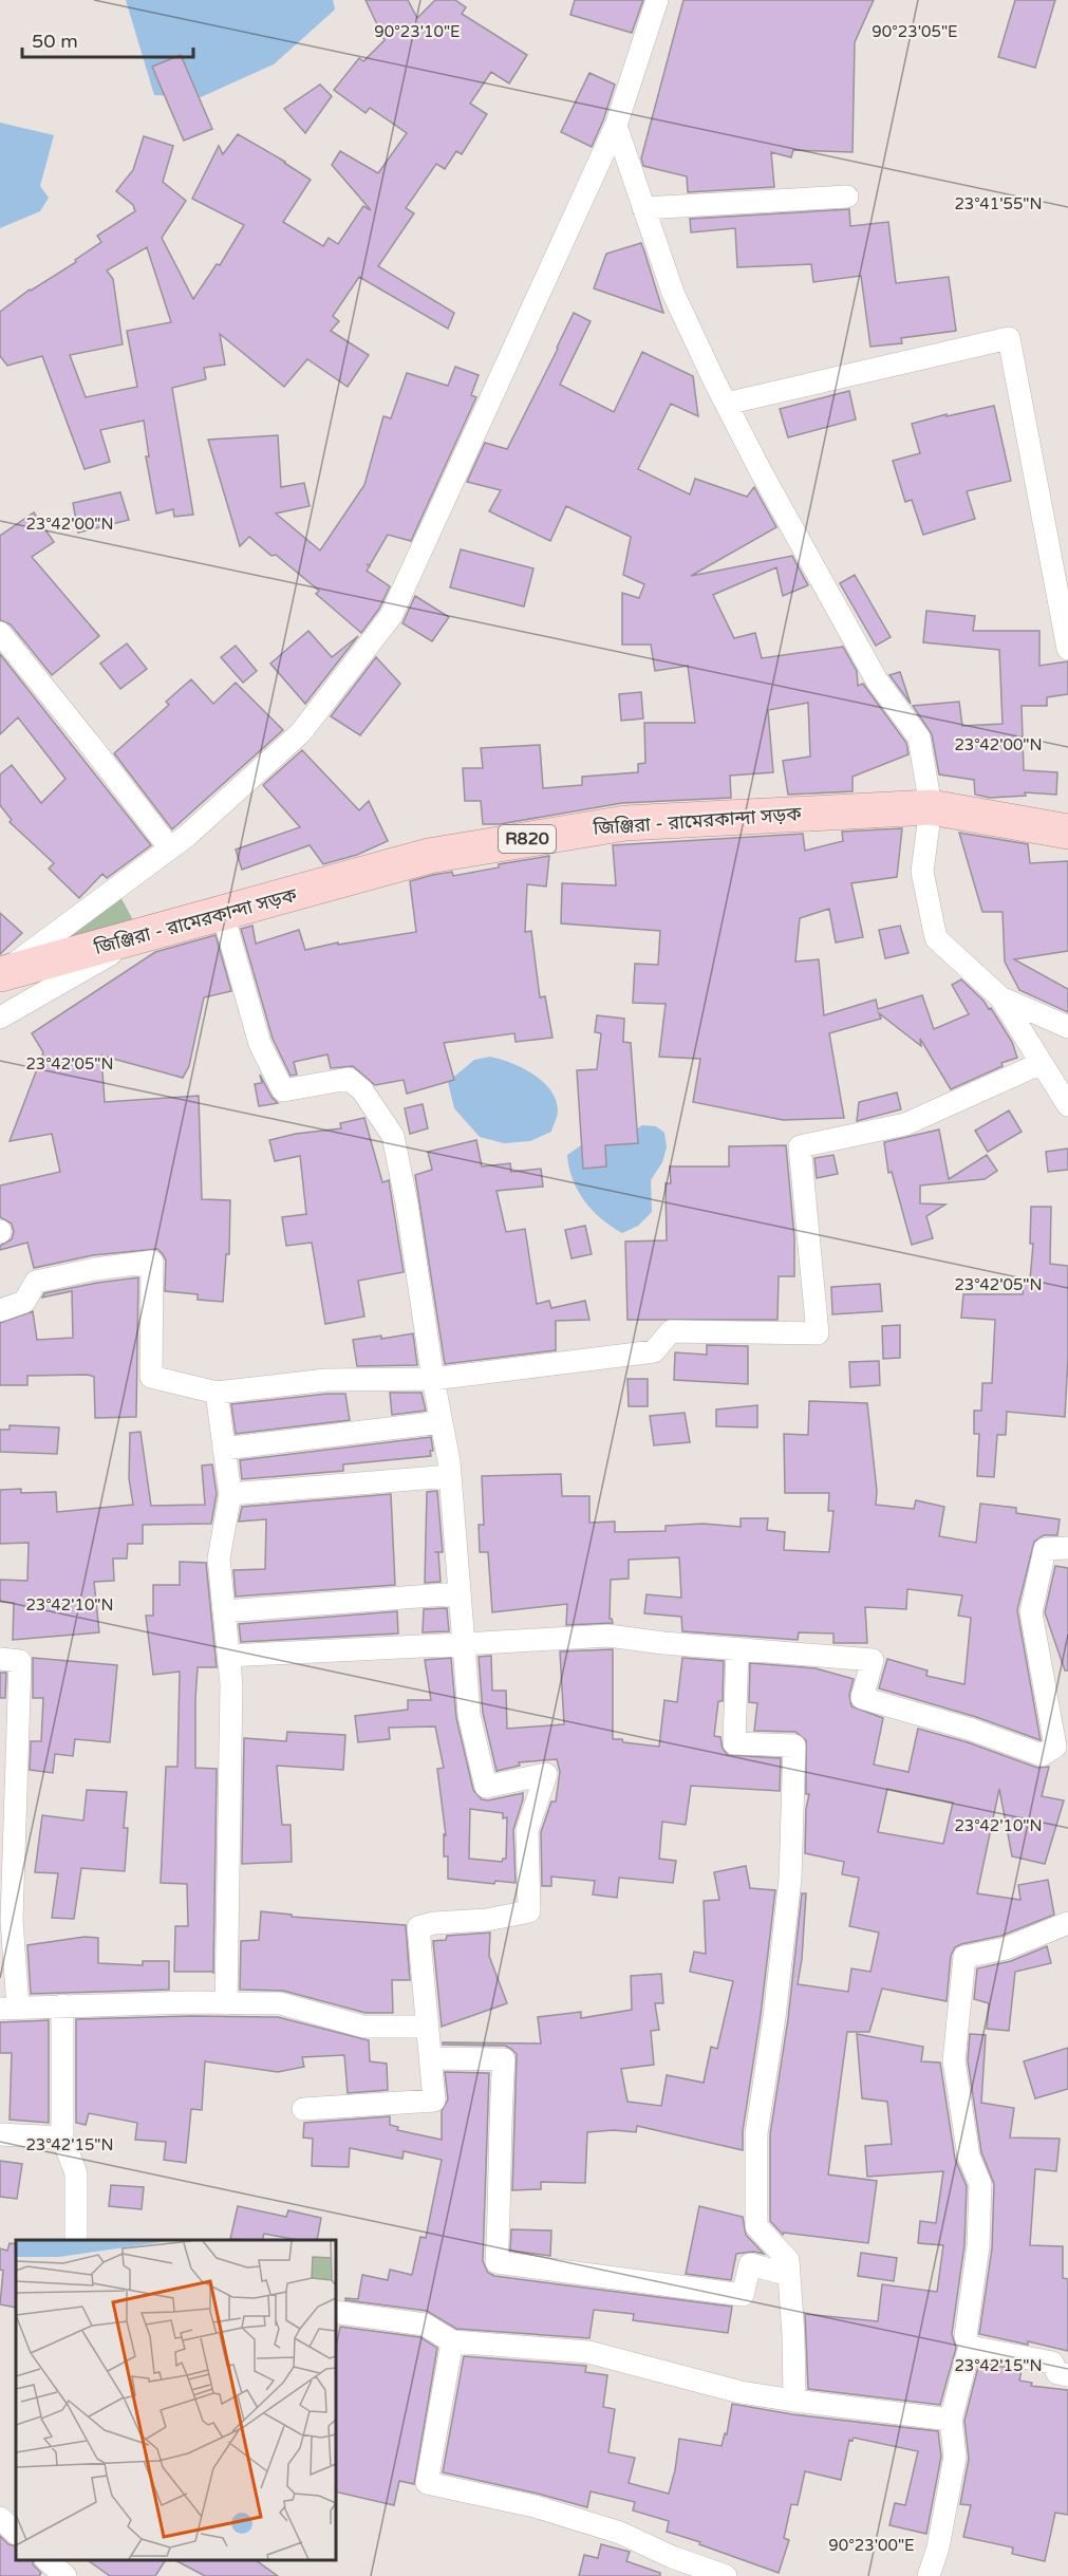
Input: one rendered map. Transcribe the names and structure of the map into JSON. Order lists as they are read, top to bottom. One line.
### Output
{"streets":{"main road":["জিঞ্জিরা - রামেরকান্দা সড়ক","R820"]},"scale_bar":"50 m","coordinates":["90°23'10\"E","90°23'05\"E","23°41'55\"N","23°42'00\"N","23°42'05\"N","23°42'10\"N","23°42'15\"N","90°23'00\"E"]}
